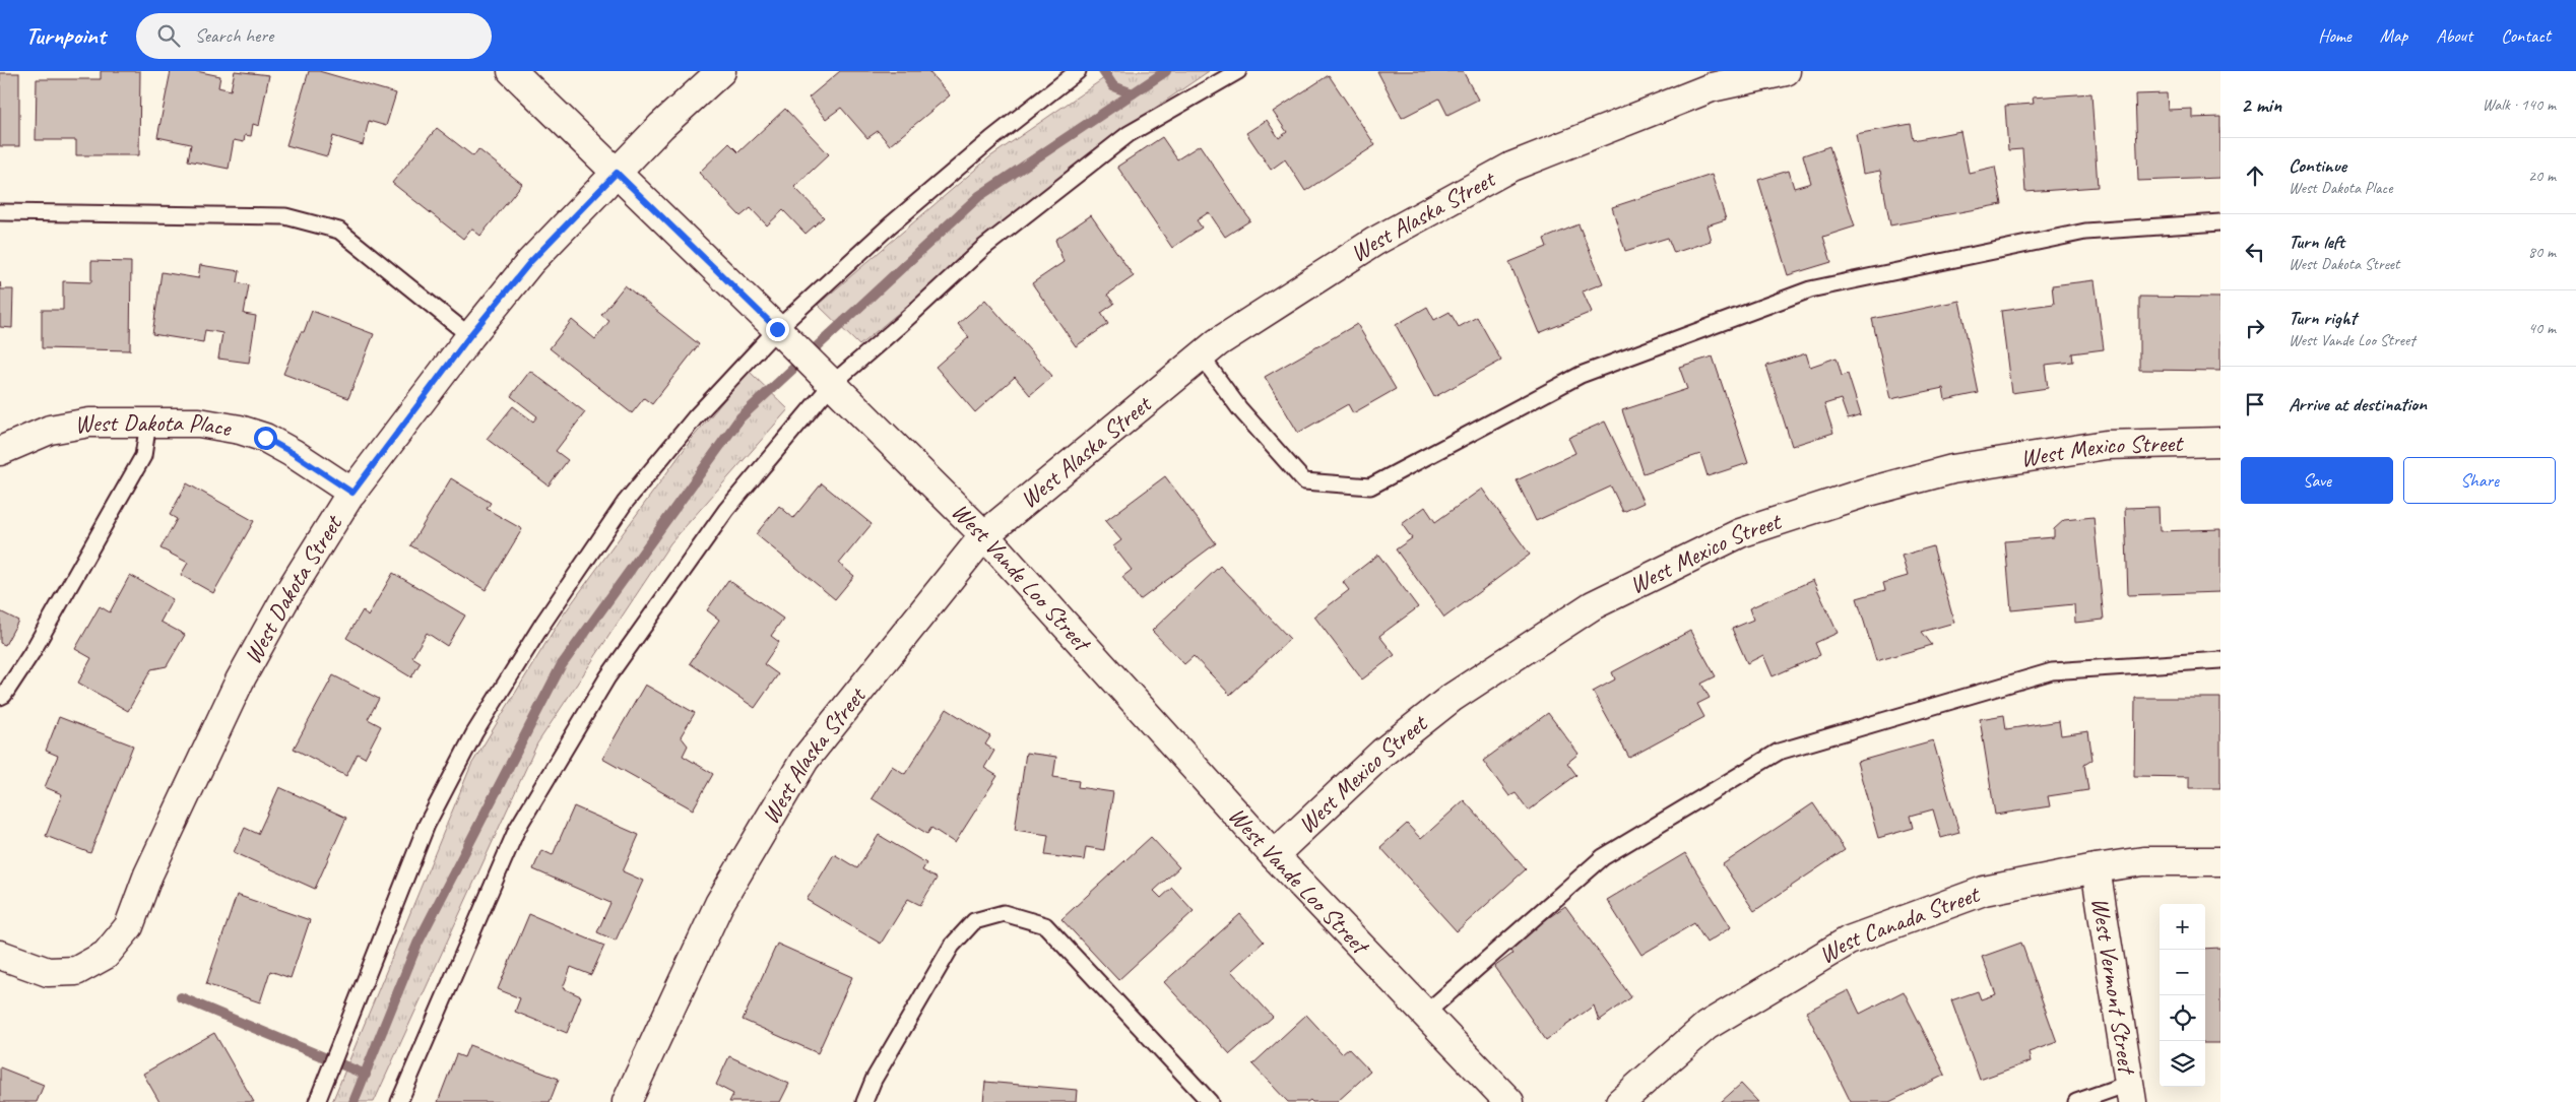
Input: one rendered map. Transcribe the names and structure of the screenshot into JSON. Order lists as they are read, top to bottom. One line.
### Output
{"streets":{"street":["West Alaska Street","West Dakota Place","West Mexico Street","West Vande Loo Street","West Dakota Street","West Canada Street","West Vermont Street"]},"crossings":[["West Alaska Street","West Vande Loo Street"],["West Dakota Place","West Dakota Street"],["West Mexico Street","West Vande Loo Street"],["West Vande Loo Street","West Dakota Street"],["West Canada Street","West Vermont Street"]],"page":{"header":"Turnpoint","search":"Search here","nav":["Home","Map","About","Contact"],"heading":["2 min","Walk · 140 m"],"list":[["Continue","West Dakota Place","20 m"],["Turn left","West Dakota Street","80 m"],["Turn right","West Vande Loo Street","40 m"],"Arrive at destination"],"buttons":["Save","Share"],"map_buttons":["+","−"]}}
